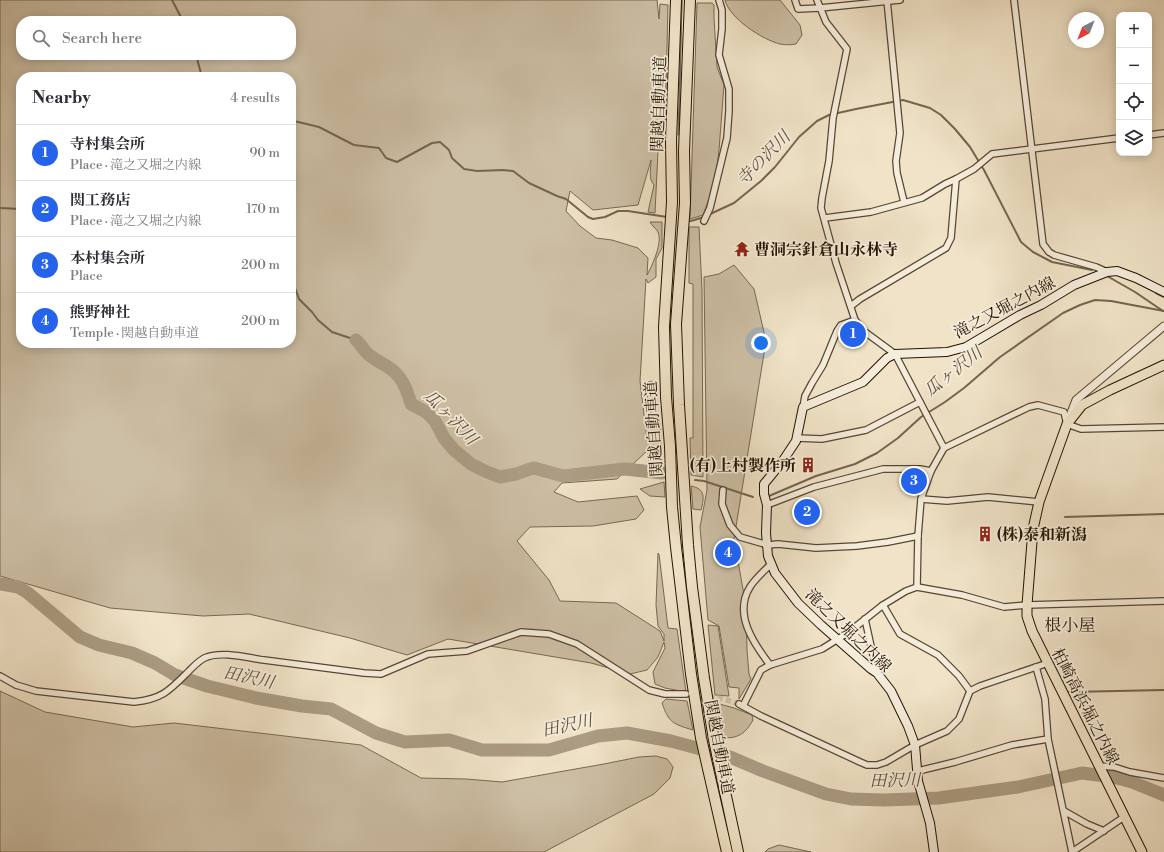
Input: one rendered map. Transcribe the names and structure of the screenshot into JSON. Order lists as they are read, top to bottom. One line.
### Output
{"streets":{"highway":["関越自動車道"],"main road":["滝之又堀之内線","柏崎高浜堀之内線"]},"districts":["根小屋"],"water":["寺の沢川","瓜ヶ沢川","田沢川"],"places":{"temple":["曹洞宗針倉山永林寺"],"building":["(有)上村製作所","(株)泰和新潟"]},"north":"bottom left","page":{"map_buttons":["+","−"],"search":"Search here","heading":["Nearby","4 results"],"list":[{"mark":"1","name":"寺村集会所","note":"Place · 滝之又堀之内線","value":"90 m"},{"mark":"2","name":"関工務店","note":"Place · 滝之又堀之内線","value":"170 m"},{"mark":"3","name":"本村集会所","note":"Place","value":"200 m"},{"mark":"4","name":"熊野神社","note":"Temple · 関越自動車道","value":"200 m"}],"pins":["1","3","2","4"]}}
